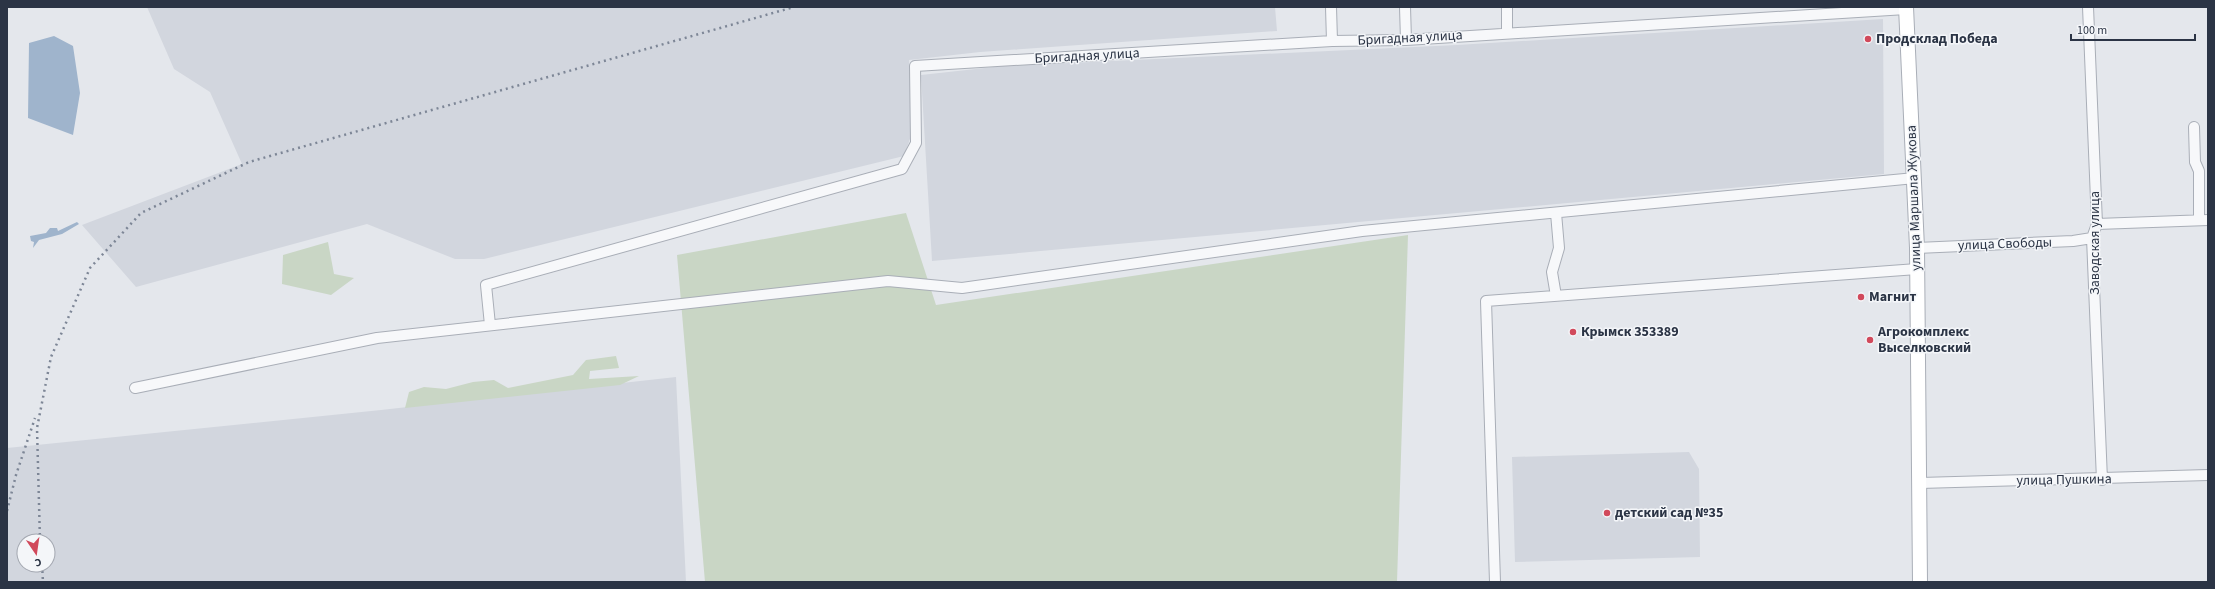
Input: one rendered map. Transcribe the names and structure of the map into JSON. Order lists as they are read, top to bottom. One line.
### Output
{"streets":{"main road":["улица Маршала Жукова"],"street":["Бригадная улица","Заводская улица","улица Свободы","улица Пушкина"]},"crossings":[["Бригадная улица","улица Маршала Жукова"],["улица Маршала Жукова","улица Свободы"],["улица Маршала Жукова","улица Пушкина"],["Заводская улица","улица Свободы"],["Заводская улица","улица Пушкина"]],"places":["Продсклад Победа","Магнит","Крымск 353389","Агрокомплекс Выселковский","детский сад №35"],"scale_bar":"100 m","north":"bottom"}
